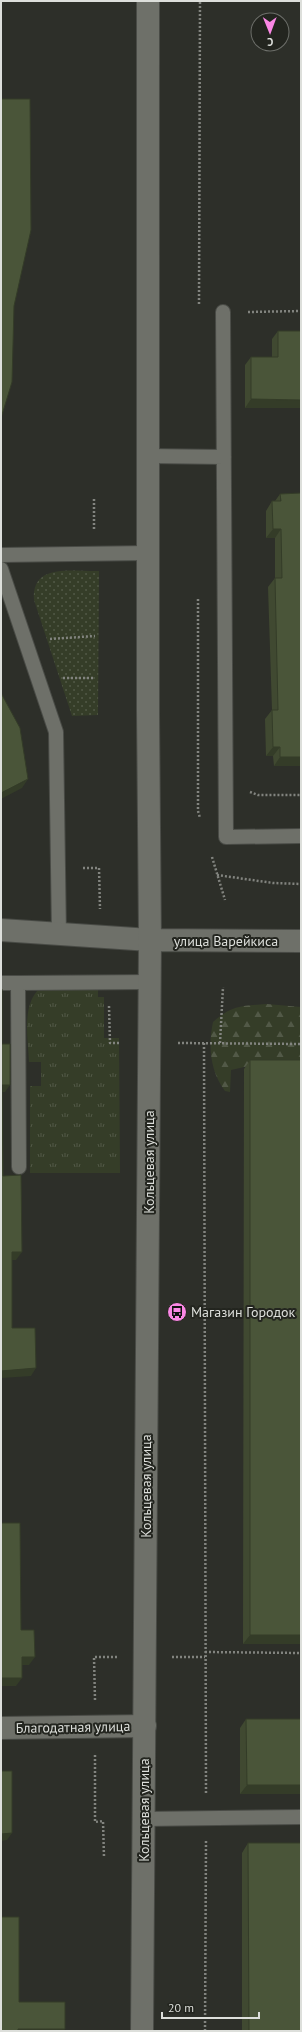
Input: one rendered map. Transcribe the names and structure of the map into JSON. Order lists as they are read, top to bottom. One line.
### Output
{"streets":{"street":["улица Варейкиса","Кольцевая улица","Благодатная улица"]},"crossings":[["улица Варейкиса","Кольцевая улица"],["Кольцевая улица","Благодатная улица"]],"places":{"bus stop":["Магазин Городок"]},"scale_bar":"20 m","north":"bottom"}
